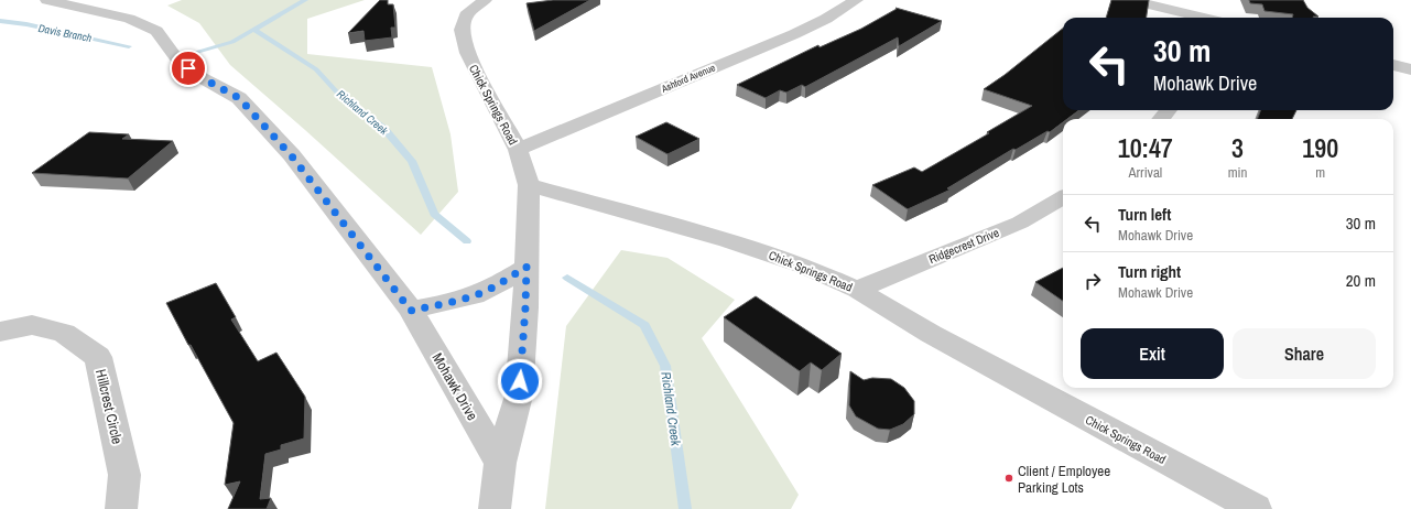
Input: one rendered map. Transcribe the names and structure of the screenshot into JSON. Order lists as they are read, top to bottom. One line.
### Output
{"streets":{"street":["Ashford Avenue","Chick Springs Road","Ridgecrest Drive","Mohawk Drive","Hillcrest Circle"]},"crossings":[["Ashford Avenue","Chick Springs Road"],["Chick Springs Road","Ridgecrest Drive"]],"water":["Davis Branch","Richland Creek"],"places":["Client / Employee Parking Lots"],"page":{"turn":["30 m","Mohawk Drive"],"eta":["10:47","Arrival","3","min","190","m"],"list":[{"name":"Turn left","note":"Mohawk Drive","value":"30 m"},{"name":"Turn right","note":"Mohawk Drive","value":"20 m"}],"buttons":["Exit","Share"]}}
